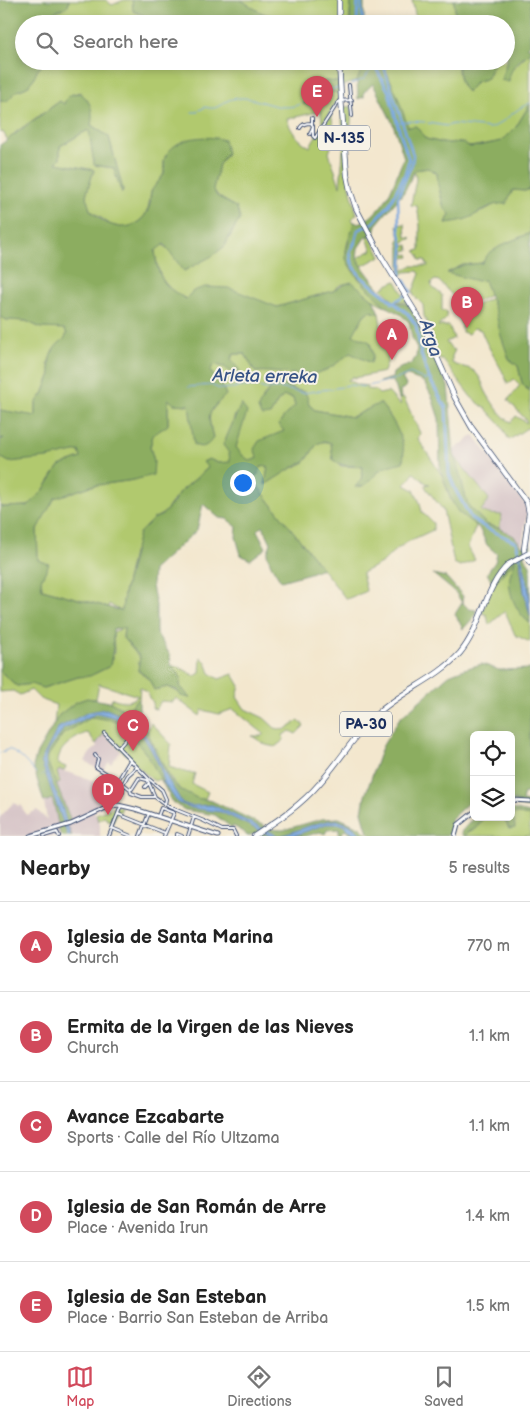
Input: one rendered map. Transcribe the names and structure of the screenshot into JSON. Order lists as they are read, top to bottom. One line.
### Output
{"streets":{"highway":["N-135","PA-30"]},"water":["Arga","Arleta erreka"],"page":{"search":"Search here","pins":["E","B","A","C","D"],"heading":["Nearby","5 results"],"list":[{"mark":"A","name":"Iglesia de Santa Marina","note":"Church","value":"770 m"},{"mark":"B","name":"Ermita de la Virgen de las Nieves","note":"Church","value":"1.1 km"},{"mark":"C","name":"Avance Ezcabarte","note":"Sports · Calle del Río Ultzama","value":"1.1 km"},{"mark":"D","name":"Iglesia de San Román de Arre","note":"Place · Avenida Irun","value":"1.4 km"},{"mark":"E","name":"Iglesia de San Esteban","note":"Place · Barrio San Esteban de Arriba","value":"1.5 km"}],"nav":["Map","Directions","Saved"]}}
